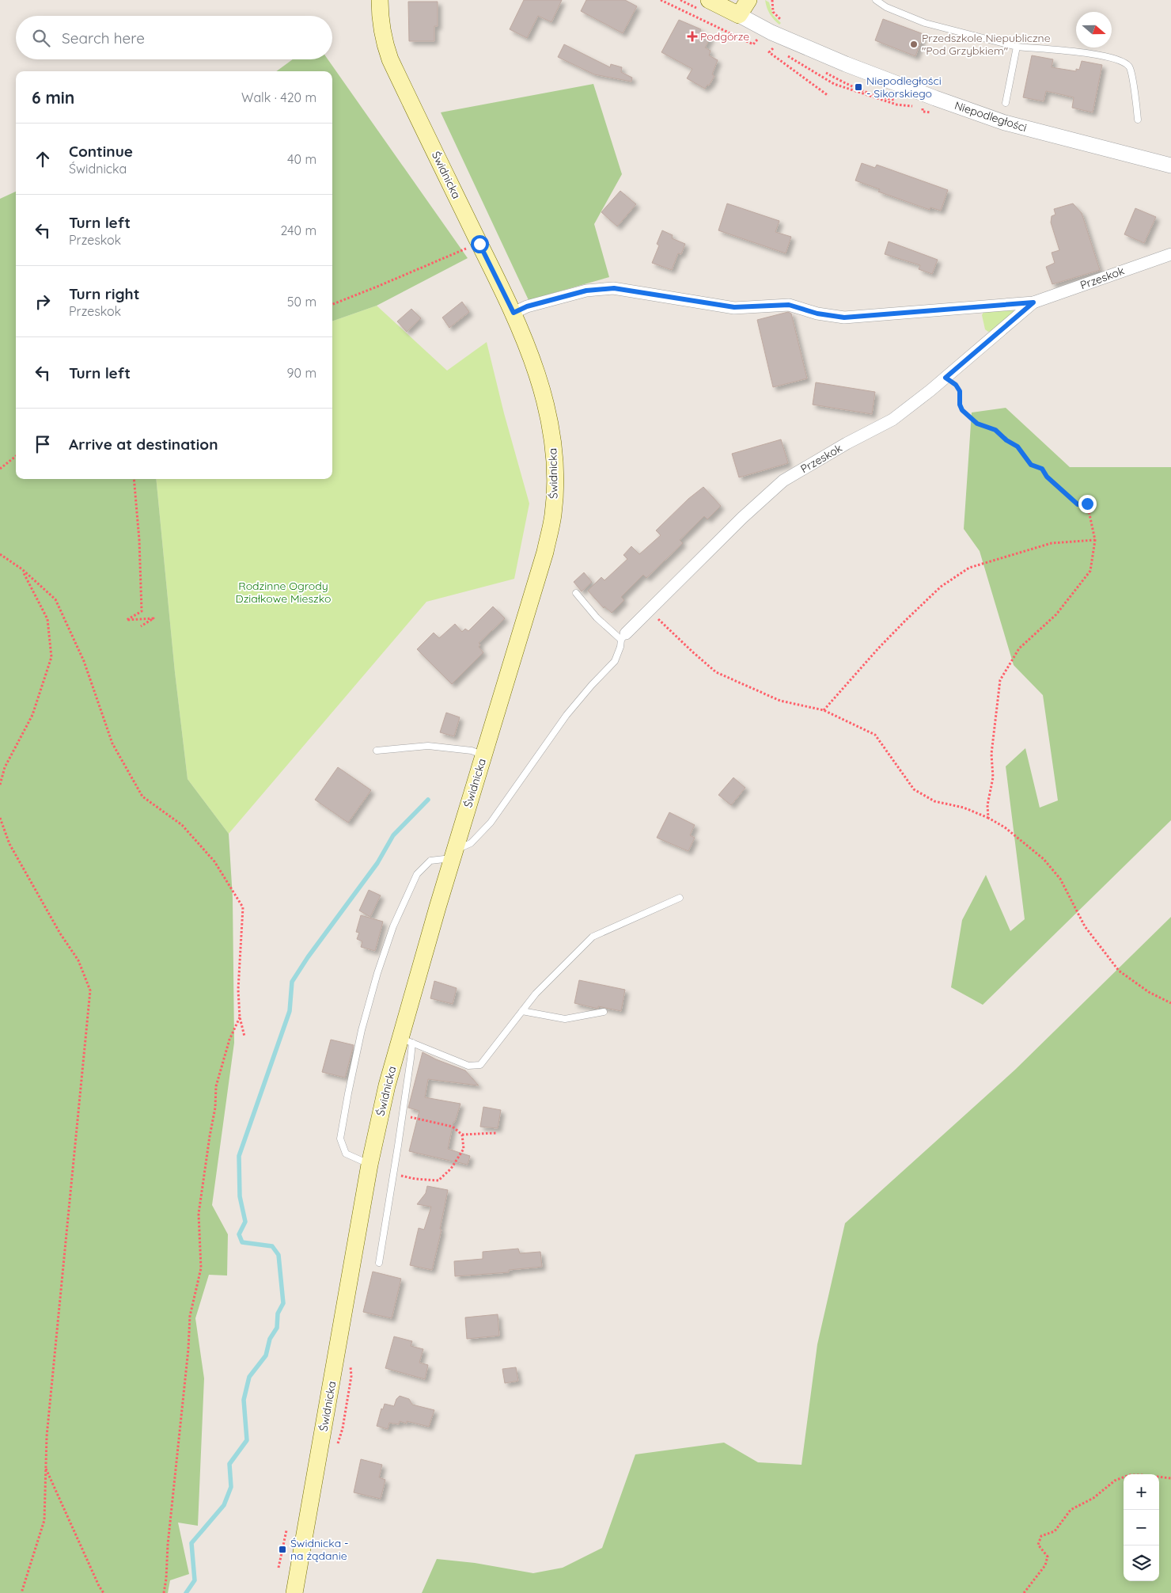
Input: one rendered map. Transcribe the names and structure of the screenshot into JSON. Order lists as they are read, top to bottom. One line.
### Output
{"streets":{"main road":["Niepodległości","Świdnicka"],"street":["Przeskok"]},"crossings":[["Świdnicka","Przeskok"]],"parks":["Rodzinne Ogrody Działkowe Mieszko"],"places":{"health":["Podgórze"],"other":["Przedszkole Niepubliczne \"Pod Grzybkiem\""],"transit":["Niepodległości - Sikorskiego","Świdnicka - na żądanie"]},"north":"right","page":{"search":"Search here","heading":["6 min","Walk · 420 m"],"list":[["Continue","Świdnicka","40 m"],["Turn left","Przeskok","240 m"],["Turn right","Przeskok","50 m"],["Turn left","90 m"],"Arrive at destination"],"map_buttons":["+","−"]}}
